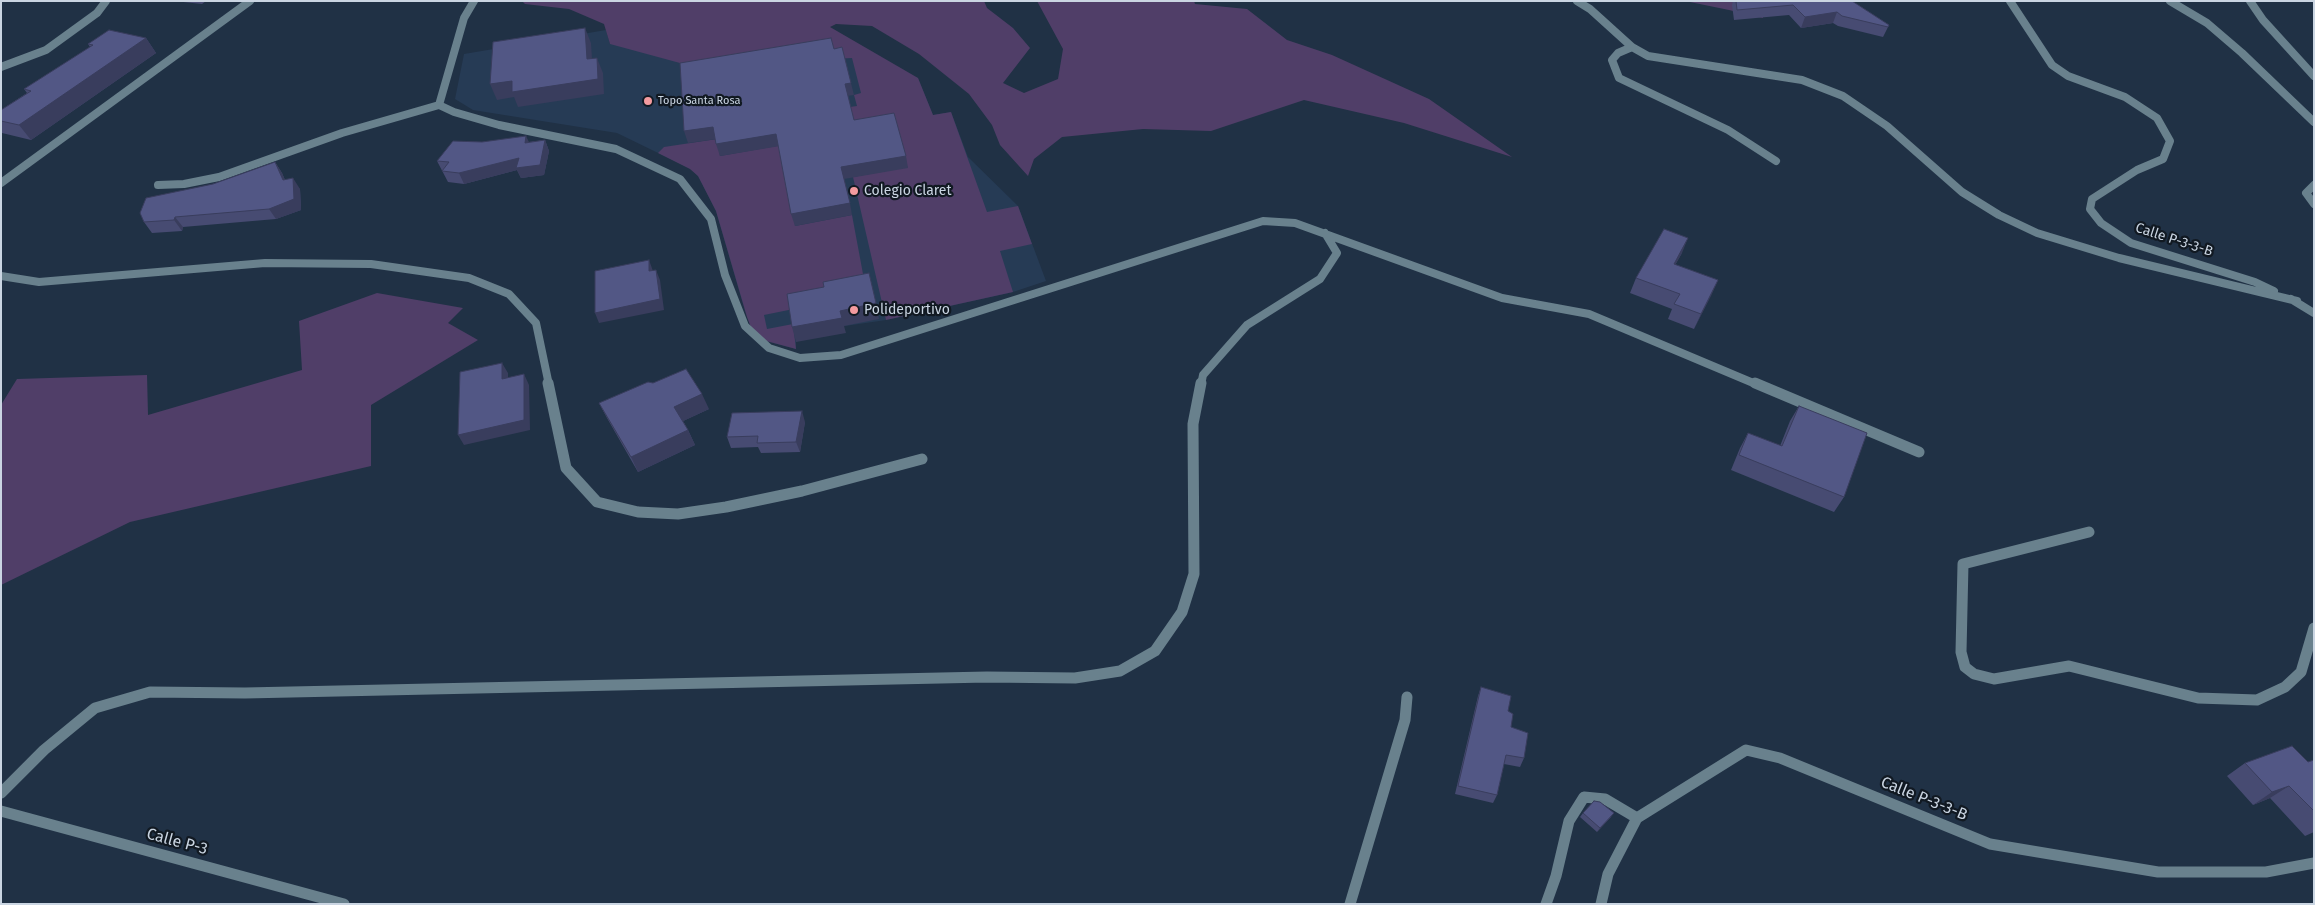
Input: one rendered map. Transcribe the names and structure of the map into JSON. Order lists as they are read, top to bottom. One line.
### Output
{"streets":{"street":["Calle P-3-3-B","Calle P-3"]},"places":["Topo Santa Rosa","Colegio Claret","Polideportivo"]}
